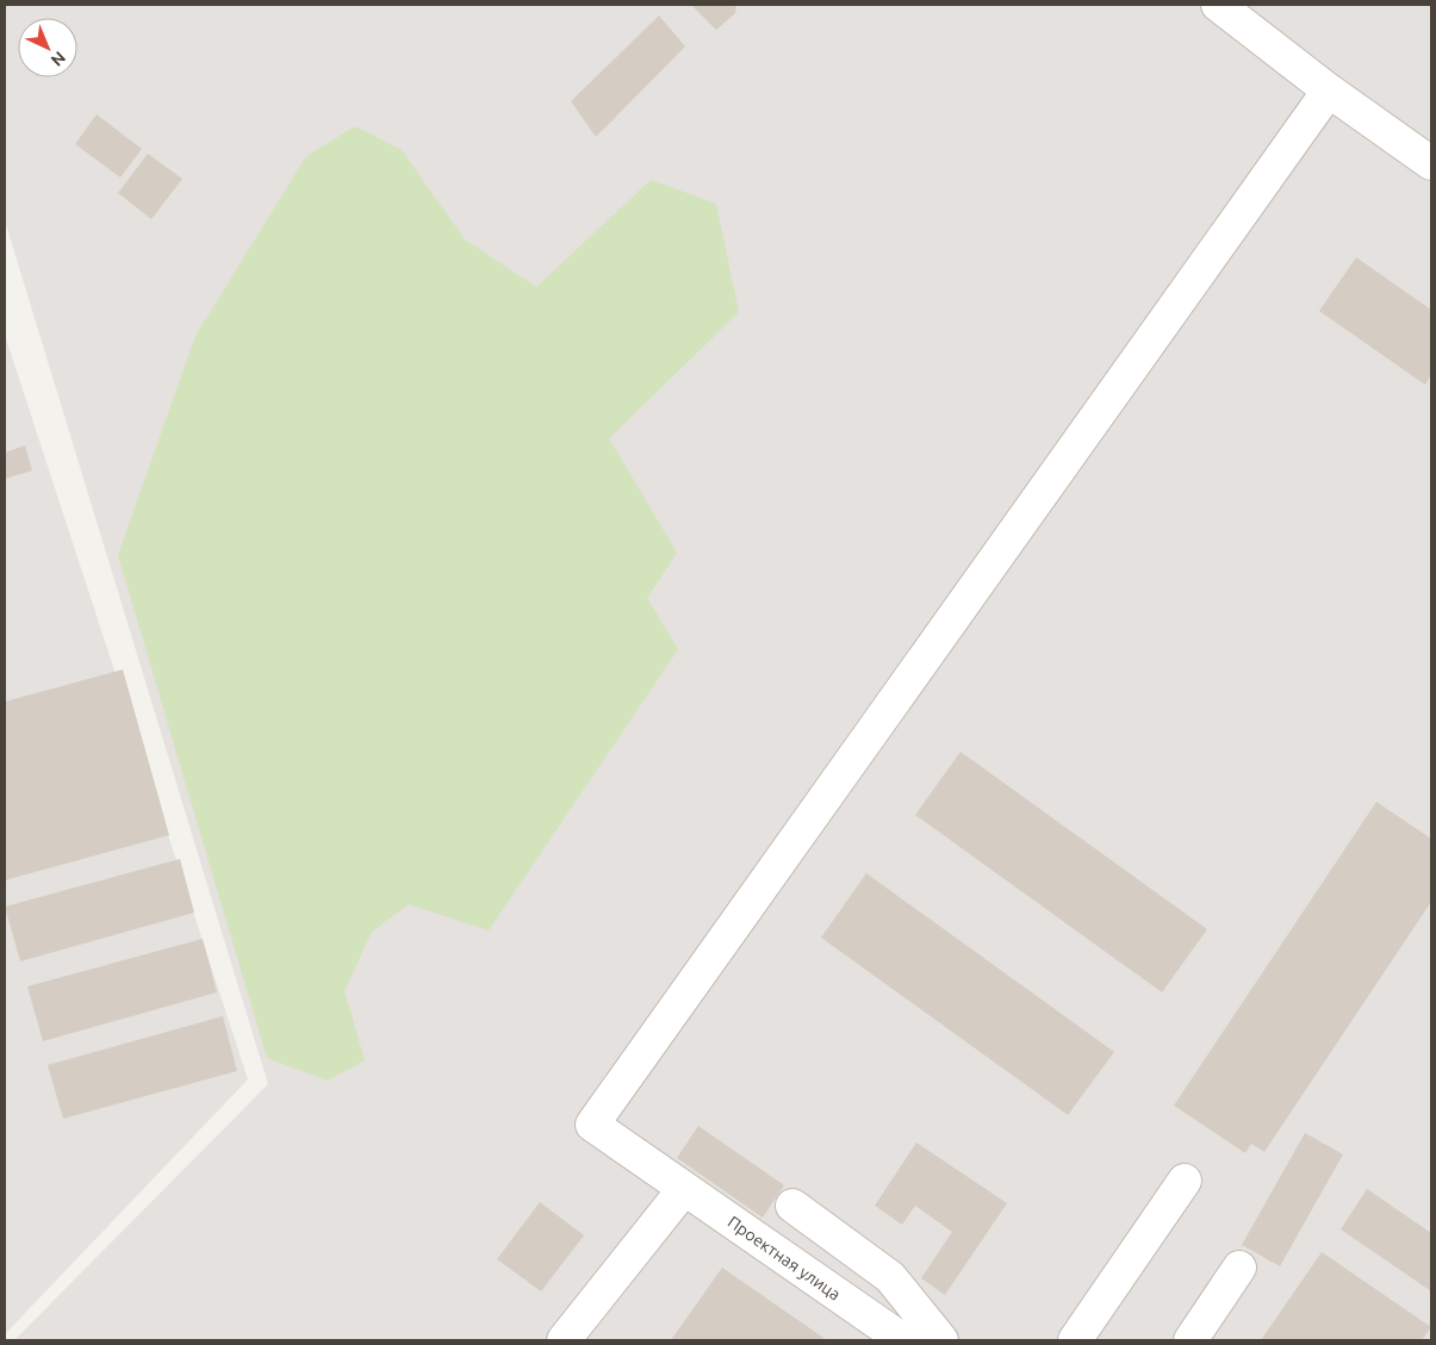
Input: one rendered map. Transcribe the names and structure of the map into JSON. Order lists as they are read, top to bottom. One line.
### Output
{"streets":{"street":["Проектная улица"]},"north":"bottom right"}
